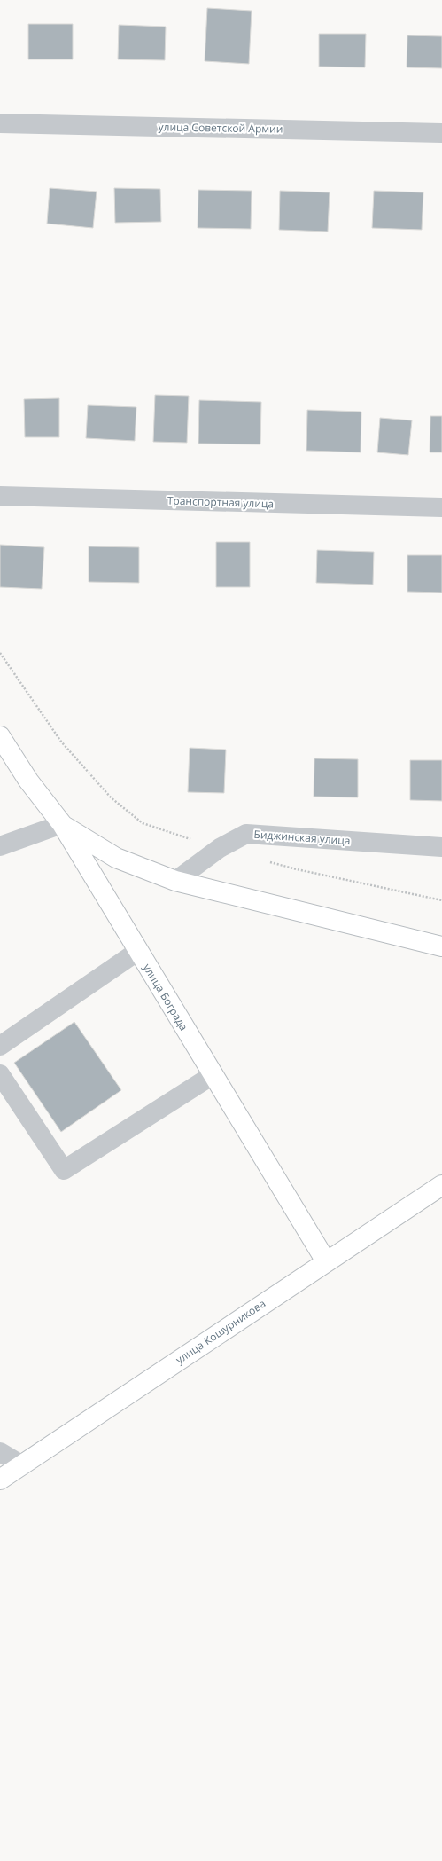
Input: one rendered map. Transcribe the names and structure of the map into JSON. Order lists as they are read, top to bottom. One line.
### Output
{"streets":{"main road":["улица Бограда","улица Кошурникова"],"street":["улица Советской Армии","Транспортная улица","Биджинская улица"]},"crossings":[["улица Бограда","улица Кошурникова"]]}
